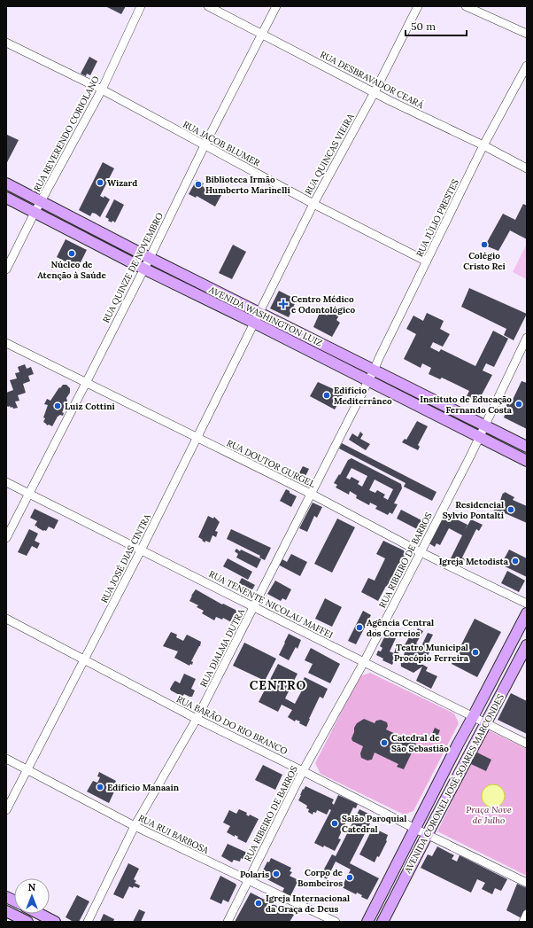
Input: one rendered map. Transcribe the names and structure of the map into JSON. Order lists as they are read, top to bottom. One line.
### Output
{"streets":{"main road":["AVENIDA WASHINGTON LUIZ","AVENIDA CORONEL JOSÉ SOARES MARCONDES"],"street":["RUA DESBRAVADOR CEARÁ","RUA REVERENDO CORIOLANO","RUA JACOB BLUMER","RUA QUINCAS VIEIRA","RUA JÚLIO PRESTES","RUA QUINZE DE NOVEMBRO","RUA DOUTOR GURGEL","RUA JOSÉ DIAS CINTRA","RUA RIBEIRO DE BARROS","RUA TENENTE NICOLAU MAFFEI","RUA DJALMA DUTRA","RUA BARÃO DO RIO BRANCO","RUA RUI BARBOSA"]},"crossings":[["RUA DESBRAVADOR CEARÁ","RUA QUINCAS VIEIRA"],["RUA DESBRAVADOR CEARÁ","RUA JÚLIO PRESTES"],["RUA DESBRAVADOR CEARÁ","RUA QUINZE DE NOVEMBRO"],["RUA REVERENDO CORIOLANO","RUA JACOB BLUMER"],["RUA REVERENDO CORIOLANO","AVENIDA WASHINGTON LUIZ"],["RUA JACOB BLUMER","RUA QUINCAS VIEIRA"],["RUA JACOB BLUMER","RUA JÚLIO PRESTES"],["RUA JACOB BLUMER","RUA QUINZE DE NOVEMBRO"],["RUA QUINCAS VIEIRA","AVENIDA WASHINGTON LUIZ"],["RUA QUINCAS VIEIRA","RUA JOSÉ DIAS CINTRA"],["RUA JÚLIO PRESTES","AVENIDA WASHINGTON LUIZ"],["RUA JÚLIO PRESTES","RUA DJALMA DUTRA"],["RUA QUINZE DE NOVEMBRO","AVENIDA WASHINGTON LUIZ"],["RUA QUINZE DE NOVEMBRO","RUA DOUTOR GURGEL"],["RUA QUINZE DE NOVEMBRO","RUA TENENTE NICOLAU MAFFEI"],["AVENIDA WASHINGTON LUIZ","RUA JOSÉ DIAS CINTRA"],["AVENIDA WASHINGTON LUIZ","RUA RIBEIRO DE BARROS"],["AVENIDA WASHINGTON LUIZ","RUA DJALMA DUTRA"],["RUA DOUTOR GURGEL","RUA JOSÉ DIAS CINTRA"],["RUA DOUTOR GURGEL","RUA RIBEIRO DE BARROS"],["RUA DOUTOR GURGEL","RUA DJALMA DUTRA"],["RUA JOSÉ DIAS CINTRA","RUA TENENTE NICOLAU MAFFEI"],["RUA JOSÉ DIAS CINTRA","RUA BARÃO DO RIO BRANCO"],["RUA JOSÉ DIAS CINTRA","RUA RUI BARBOSA"],["RUA RIBEIRO DE BARROS","RUA TENENTE NICOLAU MAFFEI"],["RUA RIBEIRO DE BARROS","RUA BARÃO DO RIO BRANCO"],["RUA RIBEIRO DE BARROS","RUA RUI BARBOSA"],["RUA TENENTE NICOLAU MAFFEI","RUA DJALMA DUTRA"],["RUA TENENTE NICOLAU MAFFEI","AVENIDA CORONEL JOSÉ SOARES MARCONDES"],["RUA DJALMA DUTRA","RUA BARÃO DO RIO BRANCO"],["RUA DJALMA DUTRA","RUA RUI BARBOSA"],["RUA BARÃO DO RIO BRANCO","AVENIDA CORONEL JOSÉ SOARES MARCONDES"]],"districts":["CENTRO"],"parks":["Praça Nove de Julho"],"places":{"other":["Wizard","Biblioteca Irmão Humberto Marinelli","Colégio Cristo Rei","Núcleo de Atenção à Saúde","Edifício Mediterrâneo","Instituto de Educação Fernando Costa","Luiz Cottini","Residencial Sylvio Pontalti","Igreja Metodista","Agência Central dos Correios","Teatro Municipal Procópio Ferreira","Catedral de São Sebastião","Edifício Manaain","Salão Paroquial Catedral","Polaris","Corpo de Bombeiros","Igreja Internacional da Graça de Deus"],"health":["Centro Médico e Odontológico"]},"scale_bar":"50 m","north":"top"}
